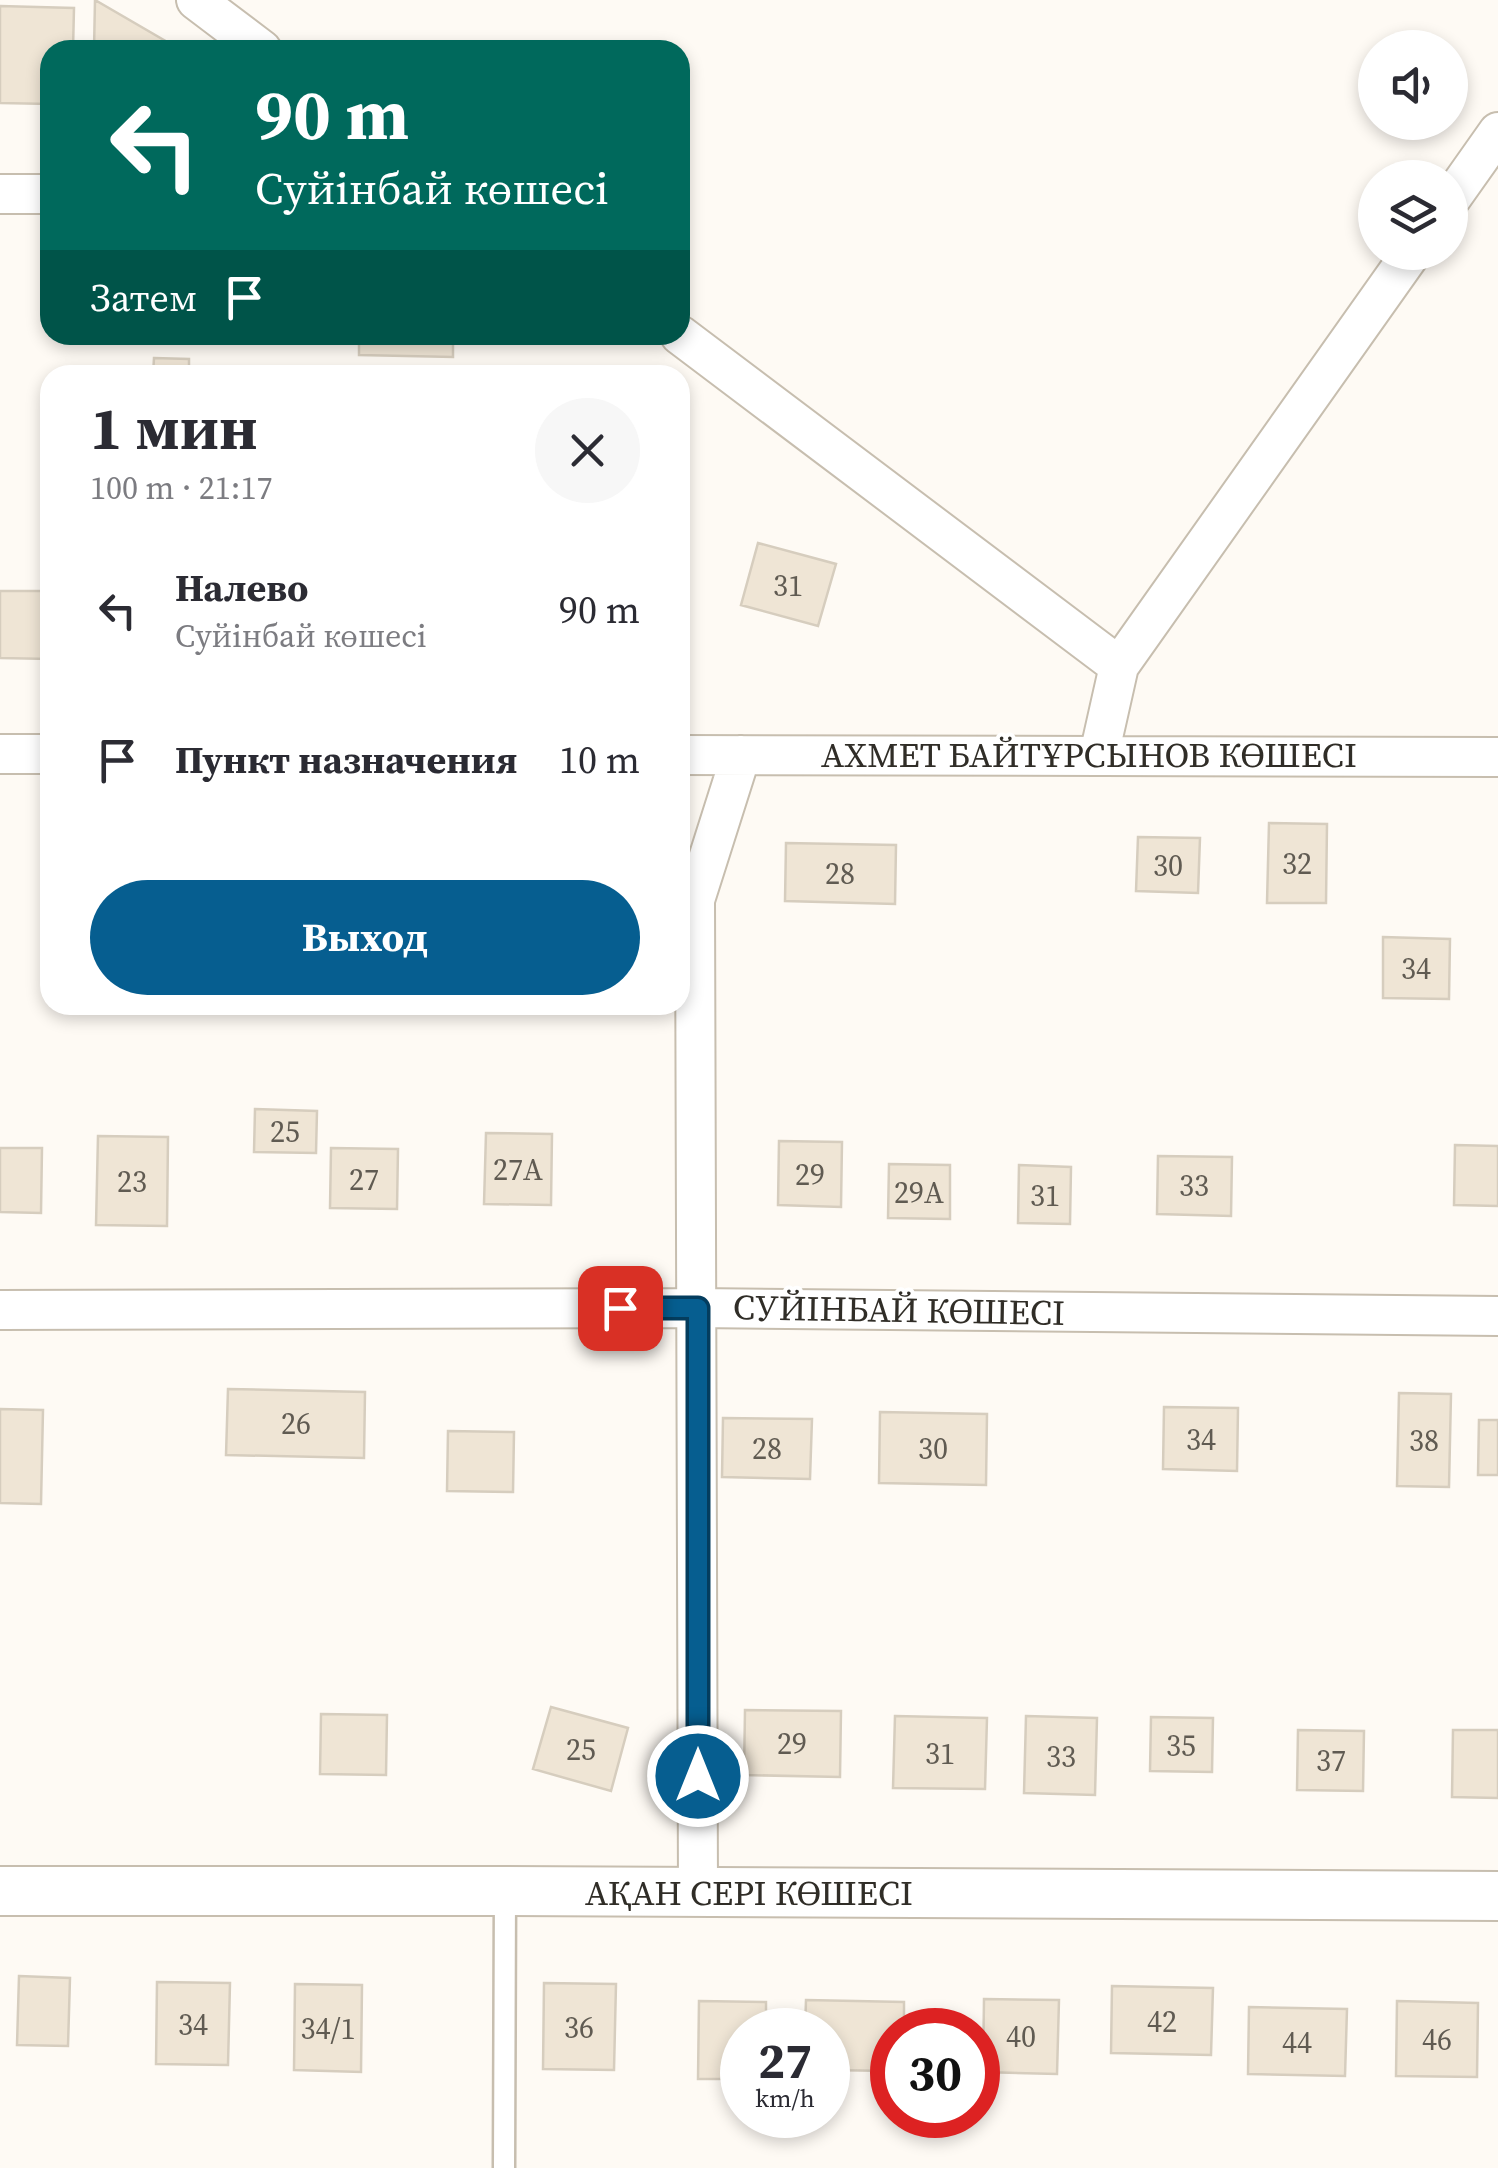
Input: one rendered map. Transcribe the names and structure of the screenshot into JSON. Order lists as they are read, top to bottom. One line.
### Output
{"streets":{"street":["АХМЕТ БАЙТҰРСЫНОВ КӨШЕСІ","СУЙІНБАЙ КӨШЕСІ","АҚАН СЕРІ КӨШЕСІ"]},"house_numbers":["31","32","30","28","34","25","27А","29","27","23","33","29А","31","26","34","38","28","30","29","35","25","31","33","37","42","34","36","34/1","40","46","44"],"page":{"turn":["90 m","Суйінбай көшесі"],"then":"Затем","heading":["1 мин","100 m · 21:17"],"list":[{"name":"Налево","note":"Суйінбай көшесі","value":"90 m"},{"name":"Пункт назначения","value":"10 m"}],"buttons":"Выход","speed":"27 km/h","limit":"30"}}
